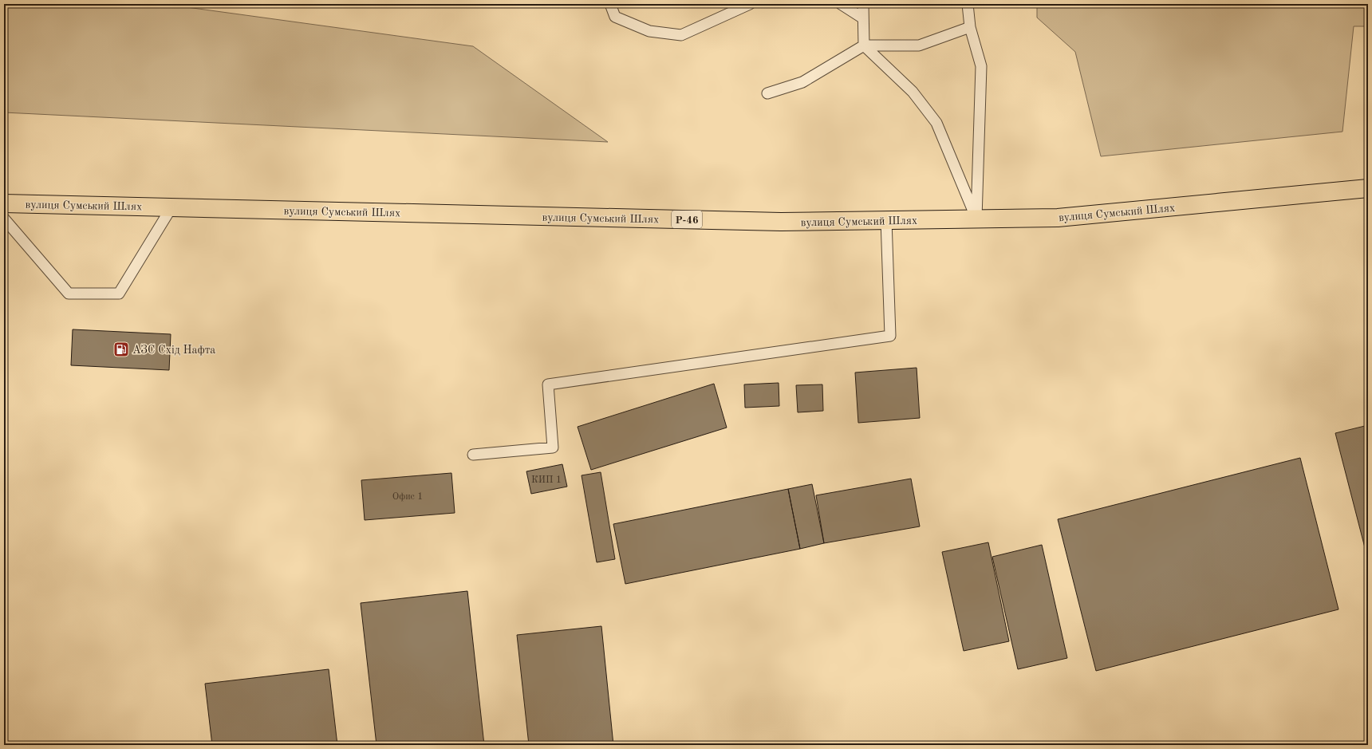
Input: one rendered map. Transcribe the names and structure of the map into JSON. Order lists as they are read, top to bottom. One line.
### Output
{"streets":{"main road":["вулиця Сумський Шлях","Р-46"]},"places":{"fuel station":["АЗС Схід Нафта"]},"house_numbers":["КИП 1","Офис 1"]}
